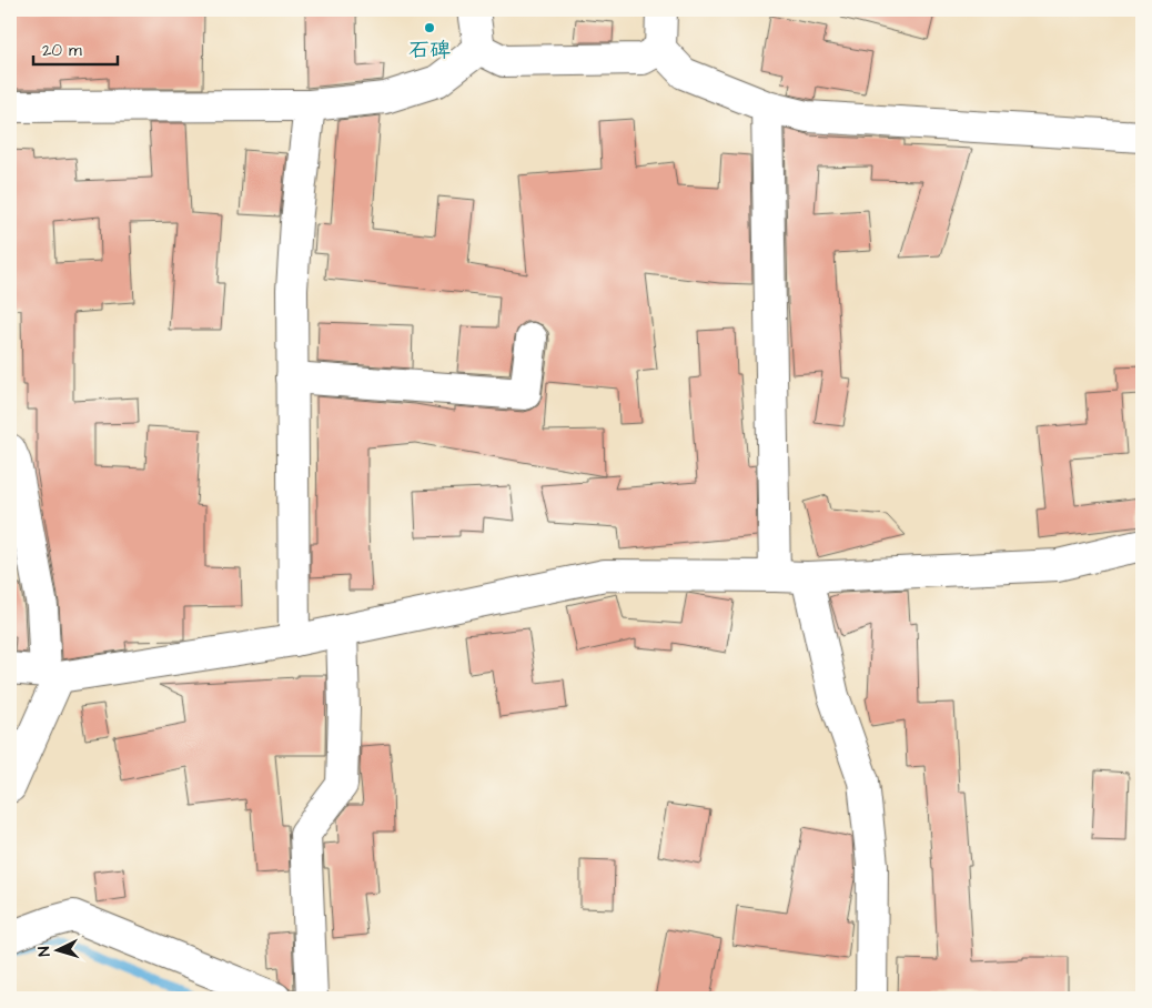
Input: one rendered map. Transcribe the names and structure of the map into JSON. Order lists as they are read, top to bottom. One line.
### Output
{"places":["石碑"],"scale_bar":"20 m","north":"left"}
